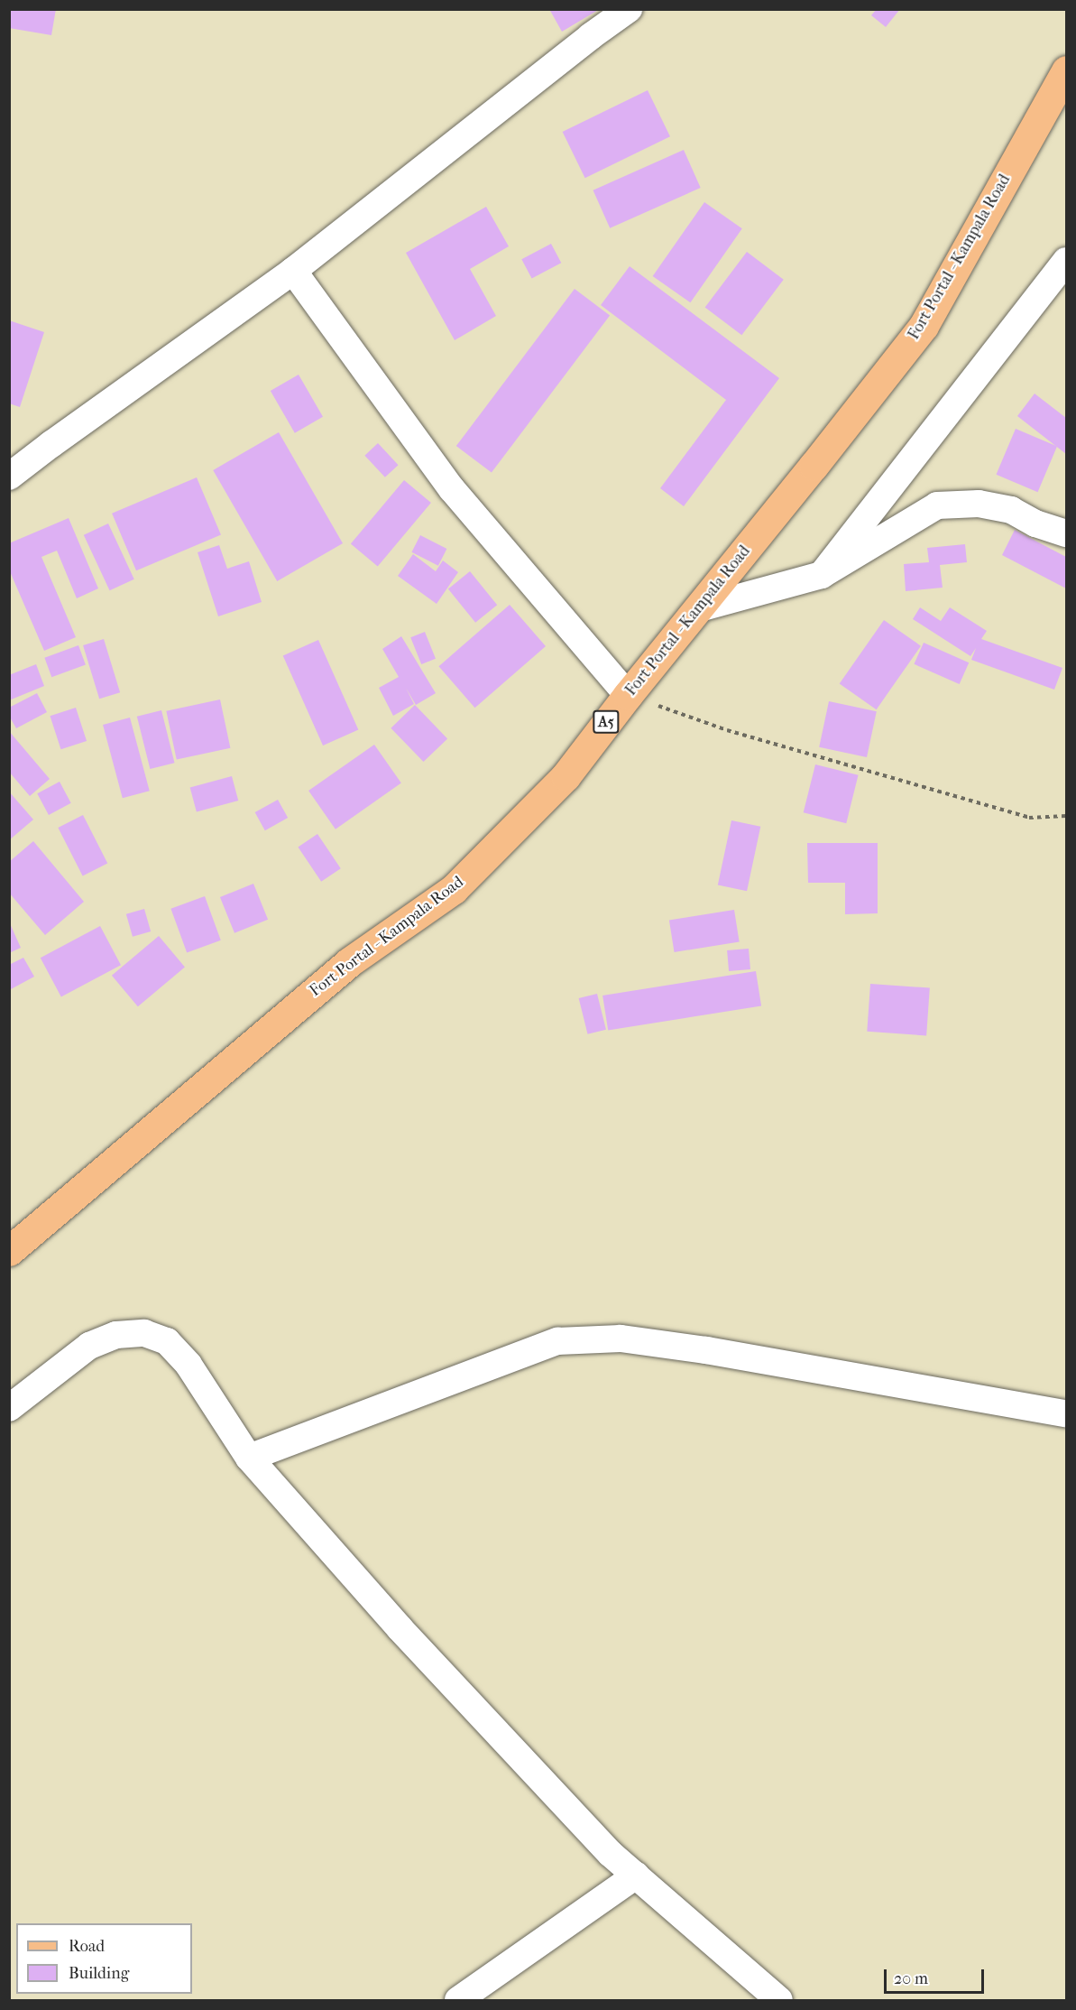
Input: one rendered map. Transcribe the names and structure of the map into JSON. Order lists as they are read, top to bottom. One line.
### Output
{"streets":{"main road":["Fort Portal - Kampala Road","A5"]},"legend":["Road","Building"],"scale_bar":"20 m"}
